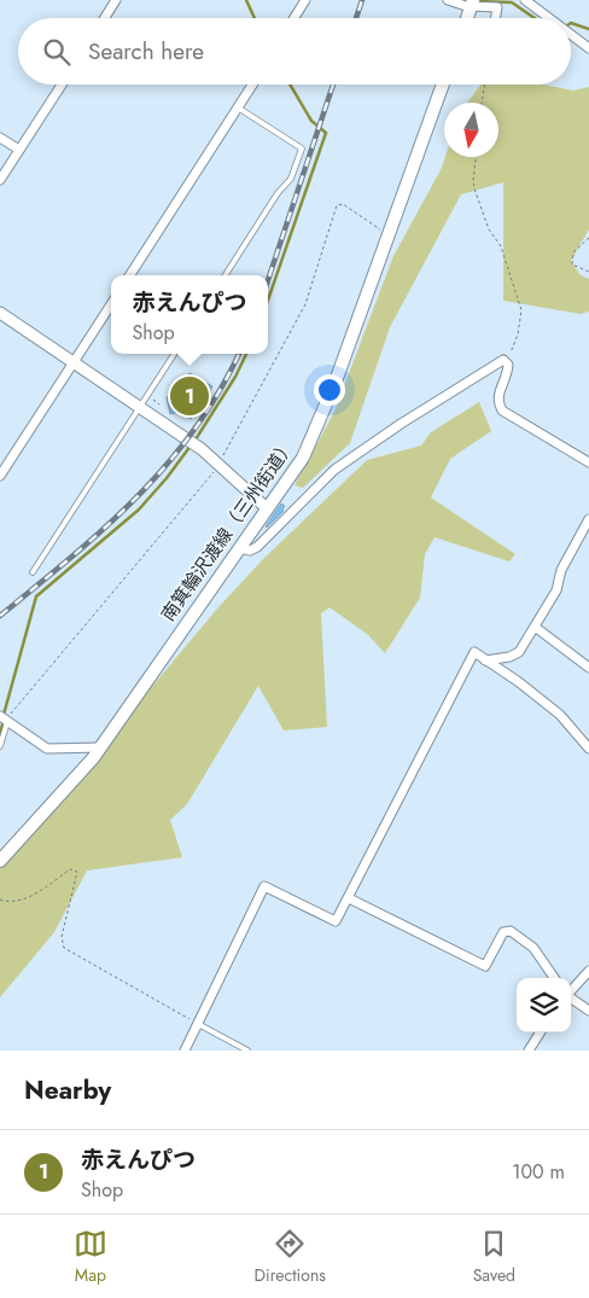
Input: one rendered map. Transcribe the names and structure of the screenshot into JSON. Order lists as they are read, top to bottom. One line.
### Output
{"streets":{"main road":["南箕輪沢渡線（三州街道）"]},"north":"bottom","page":{"search":"Search here","popup":["赤えんぴつ","Shop"],"pins":"1","heading":"Nearby","list":[{"mark":"1","name":"赤えんぴつ","note":"Shop","value":"100 m"}],"nav":["Map","Directions","Saved"]}}
